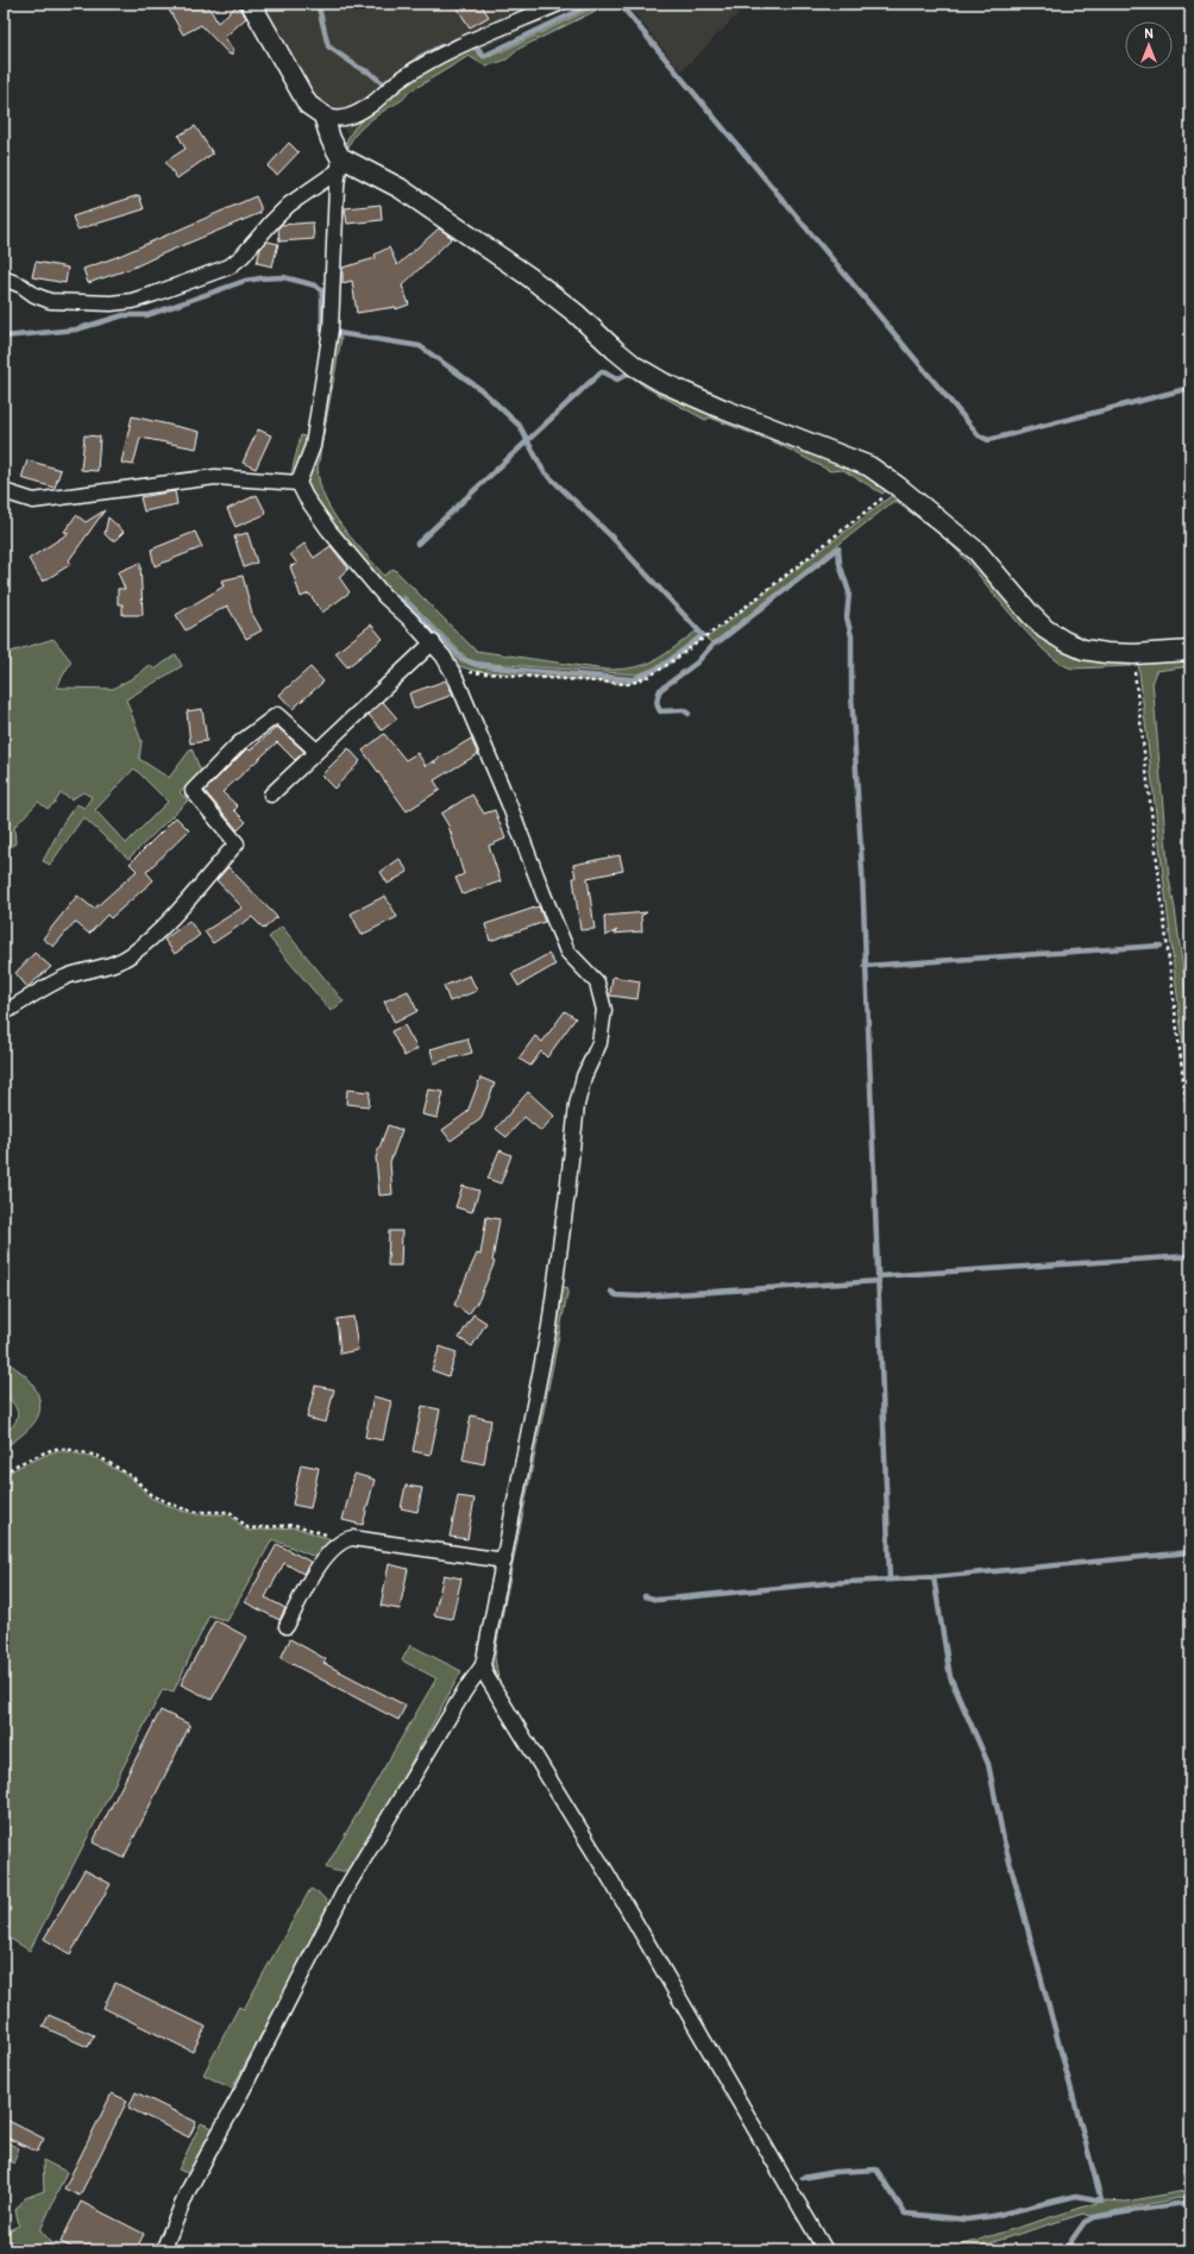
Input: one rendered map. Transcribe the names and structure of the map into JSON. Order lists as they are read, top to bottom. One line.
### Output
{"north":"top"}
